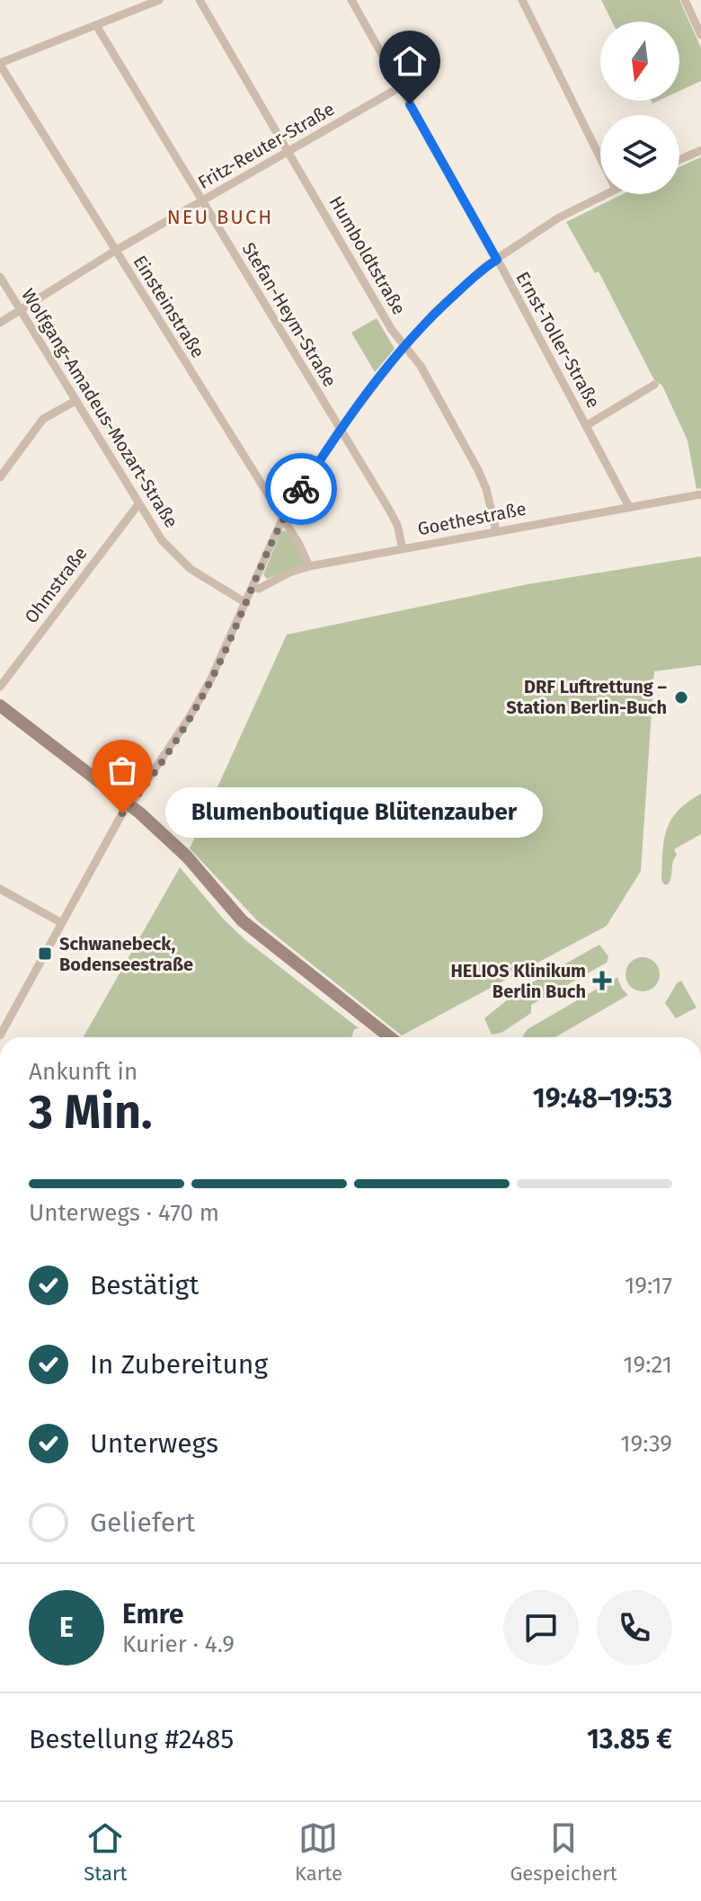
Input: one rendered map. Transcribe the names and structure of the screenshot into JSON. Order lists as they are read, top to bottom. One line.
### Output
{"streets":{"street":["Fritz-Reuter-Straße","Humboldtstraße","Einsteinstraße","Stefan-Heym-Straße","Ernst-Toller-Straße","Wolfgang-Amadeus-Mozart-Straße","Goethestraße","Ohmstraße"]},"crossings":[["Fritz-Reuter-Straße","Humboldtstraße"],["Fritz-Reuter-Straße","Einsteinstraße"],["Fritz-Reuter-Straße","Stefan-Heym-Straße"],["Fritz-Reuter-Straße","Ernst-Toller-Straße"],["Fritz-Reuter-Straße","Wolfgang-Amadeus-Mozart-Straße"],["Humboldtstraße","Goethestraße"],["Einsteinstraße","Goethestraße"],["Stefan-Heym-Straße","Goethestraße"],["Ernst-Toller-Straße","Goethestraße"],["Wolfgang-Amadeus-Mozart-Straße","Ohmstraße"]],"districts":["NEU BUCH"],"places":{"other":["DRF Luftrettung – Station Berlin-Buch","Blumenboutique Blütenzauber"],"transit":["Schwanebeck, Bodenseestraße"],"health":["HELIOS Klinikum Berlin Buch"]},"north":"bottom","page":{"bubble":"Blumenboutique Blütenzauber","heading":["3 Min.","Ankunft in","19:48–19:53"],"panel":["Emre","Kurier · 4.9","Bestellung #2485","13.85 €"],"bar":"Unterwegs · 470 m","list":[["Bestätigt","19:17"],["In Zubereitung","19:21"],["Unterwegs","19:39"],"Geliefert"],"round":"E","tabs":["Start","Karte","Gespeichert"]}}
